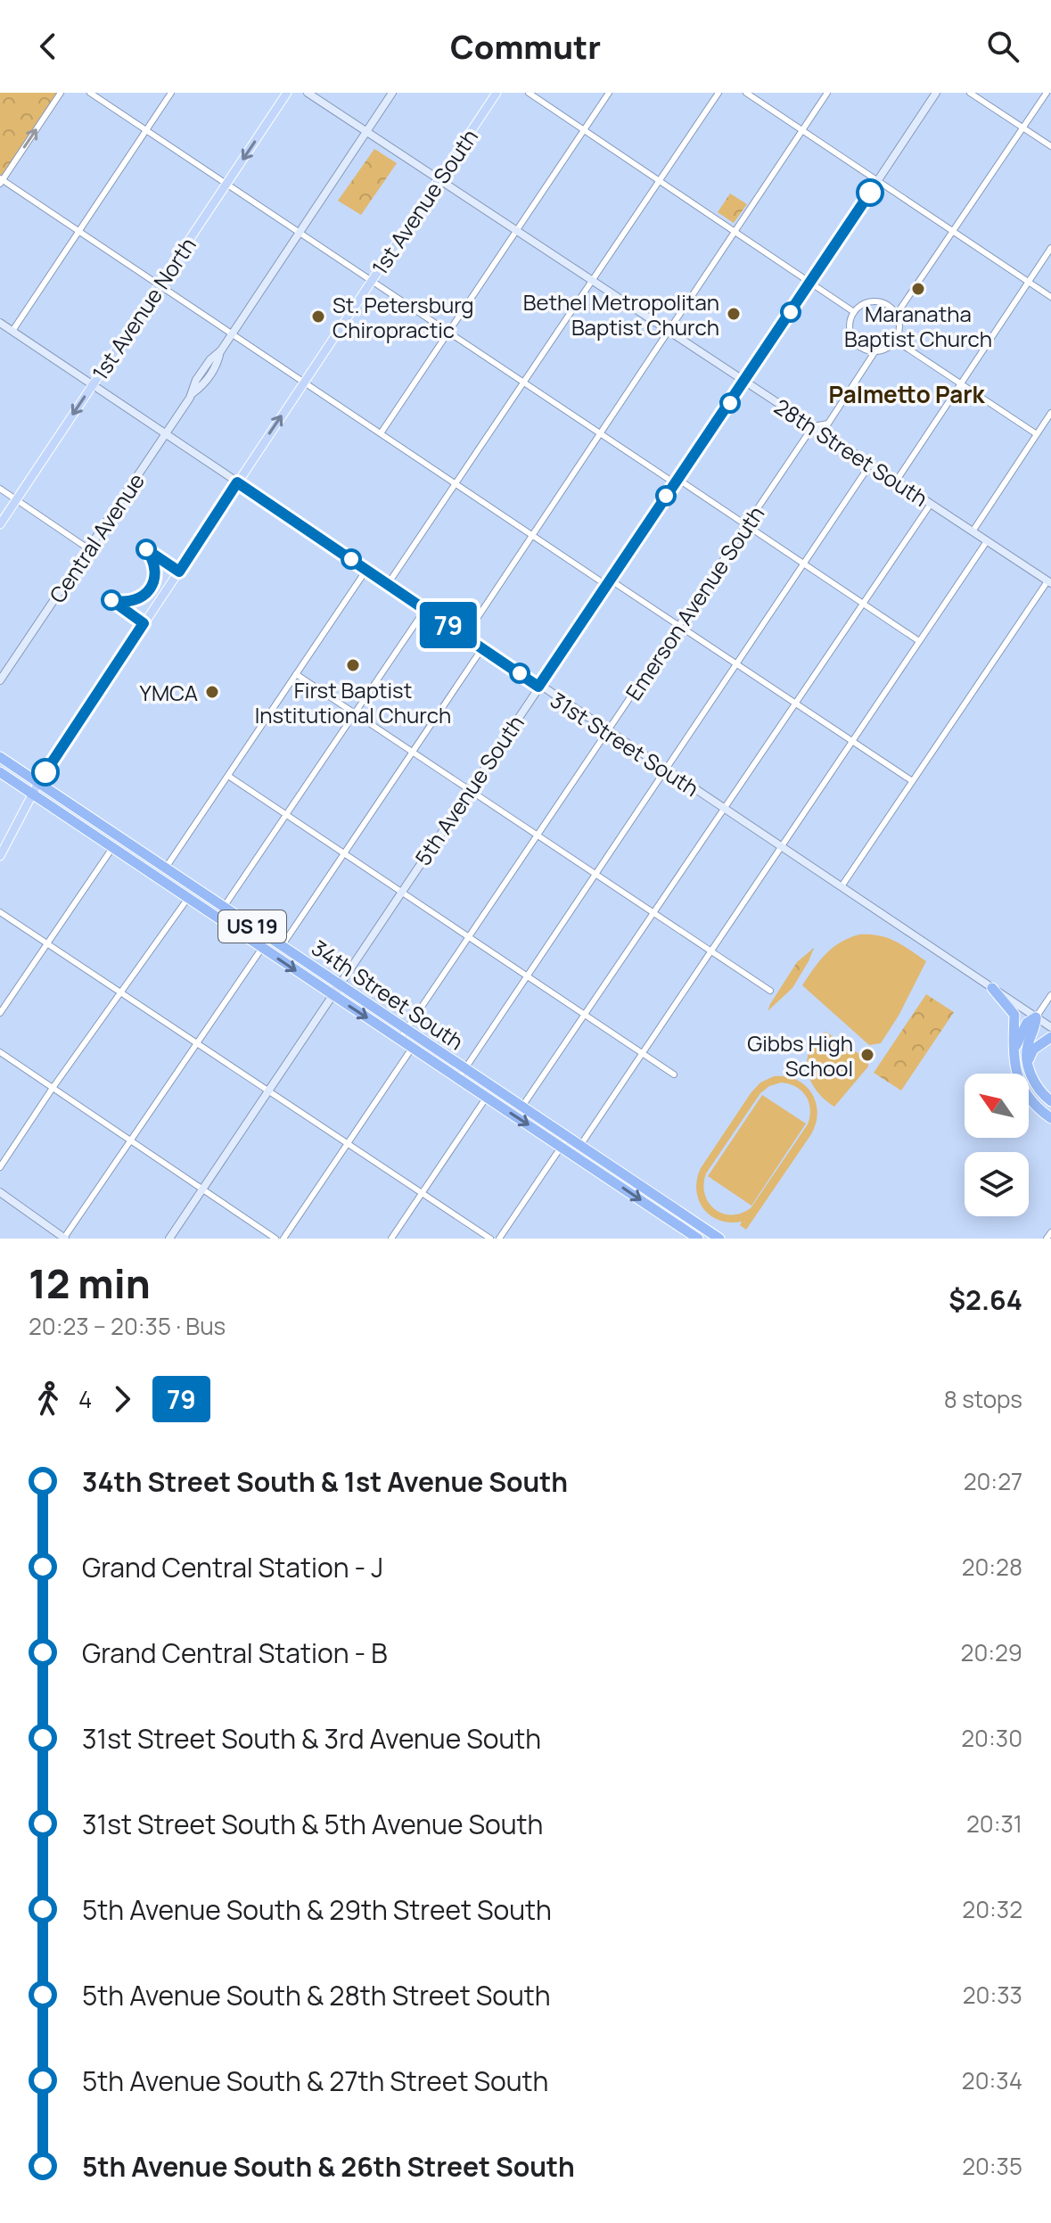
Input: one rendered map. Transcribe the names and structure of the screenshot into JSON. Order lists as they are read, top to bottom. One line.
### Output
{"streets":{"highway":["US 19","34th Street South"],"main road":["1st Avenue South","1st Avenue North"],"street":["28th Street South","Central Avenue","Emerson Avenue South","31st Street South","5th Avenue South"]},"crossings":[["1st Avenue South","28th Street South"],["1st Avenue South","31st Street South"],["1st Avenue North","31st Street South"],["28th Street South","Central Avenue"],["28th Street South","Emerson Avenue South"],["28th Street South","5th Avenue South"],["Central Avenue","31st Street South"],["Emerson Avenue South","31st Street South"],["Emerson Avenue South","34th Street South"],["31st Street South","5th Avenue South"],["5th Avenue South","34th Street South"]],"one_way":["1st Avenue North"],"districts":["Palmetto Park"],"places":["Maranatha Baptist Church","Bethel Metropolitan Baptist Church","St. Petersburg Chiropractic","First Baptist Institutional Church","YMCA","Gibbs High School"],"lines":["bus line 79"],"north":"top left","page":{"header":"Commutr","on_map":"79","heading":["12 min","20:23 – 20:35 · Bus","$2.64"],"legs":["4","79","8 stops"],"list":[{"name":"34th Street South & 1st Avenue South","value":"20:27"},{"name":"Grand Central Station - J","value":"20:28"},{"name":"Grand Central Station - B","value":"20:29"},{"name":"31st Street South & 3rd Avenue South","value":"20:30"},{"name":"31st Street South & 5th Avenue South","value":"20:31"},{"name":"5th Avenue South & 29th Street South","value":"20:32"},{"name":"5th Avenue South & 28th Street South","value":"20:33"},{"name":"5th Avenue South & 27th Street South","value":"20:34"},{"name":"5th Avenue South & 26th Street South","value":"20:35"}]}}
